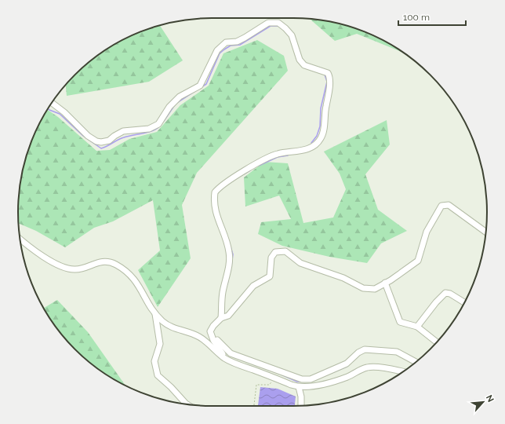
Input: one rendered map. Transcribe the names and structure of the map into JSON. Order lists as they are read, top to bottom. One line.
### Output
{"scale_bar":"100 m","north":"top right"}
